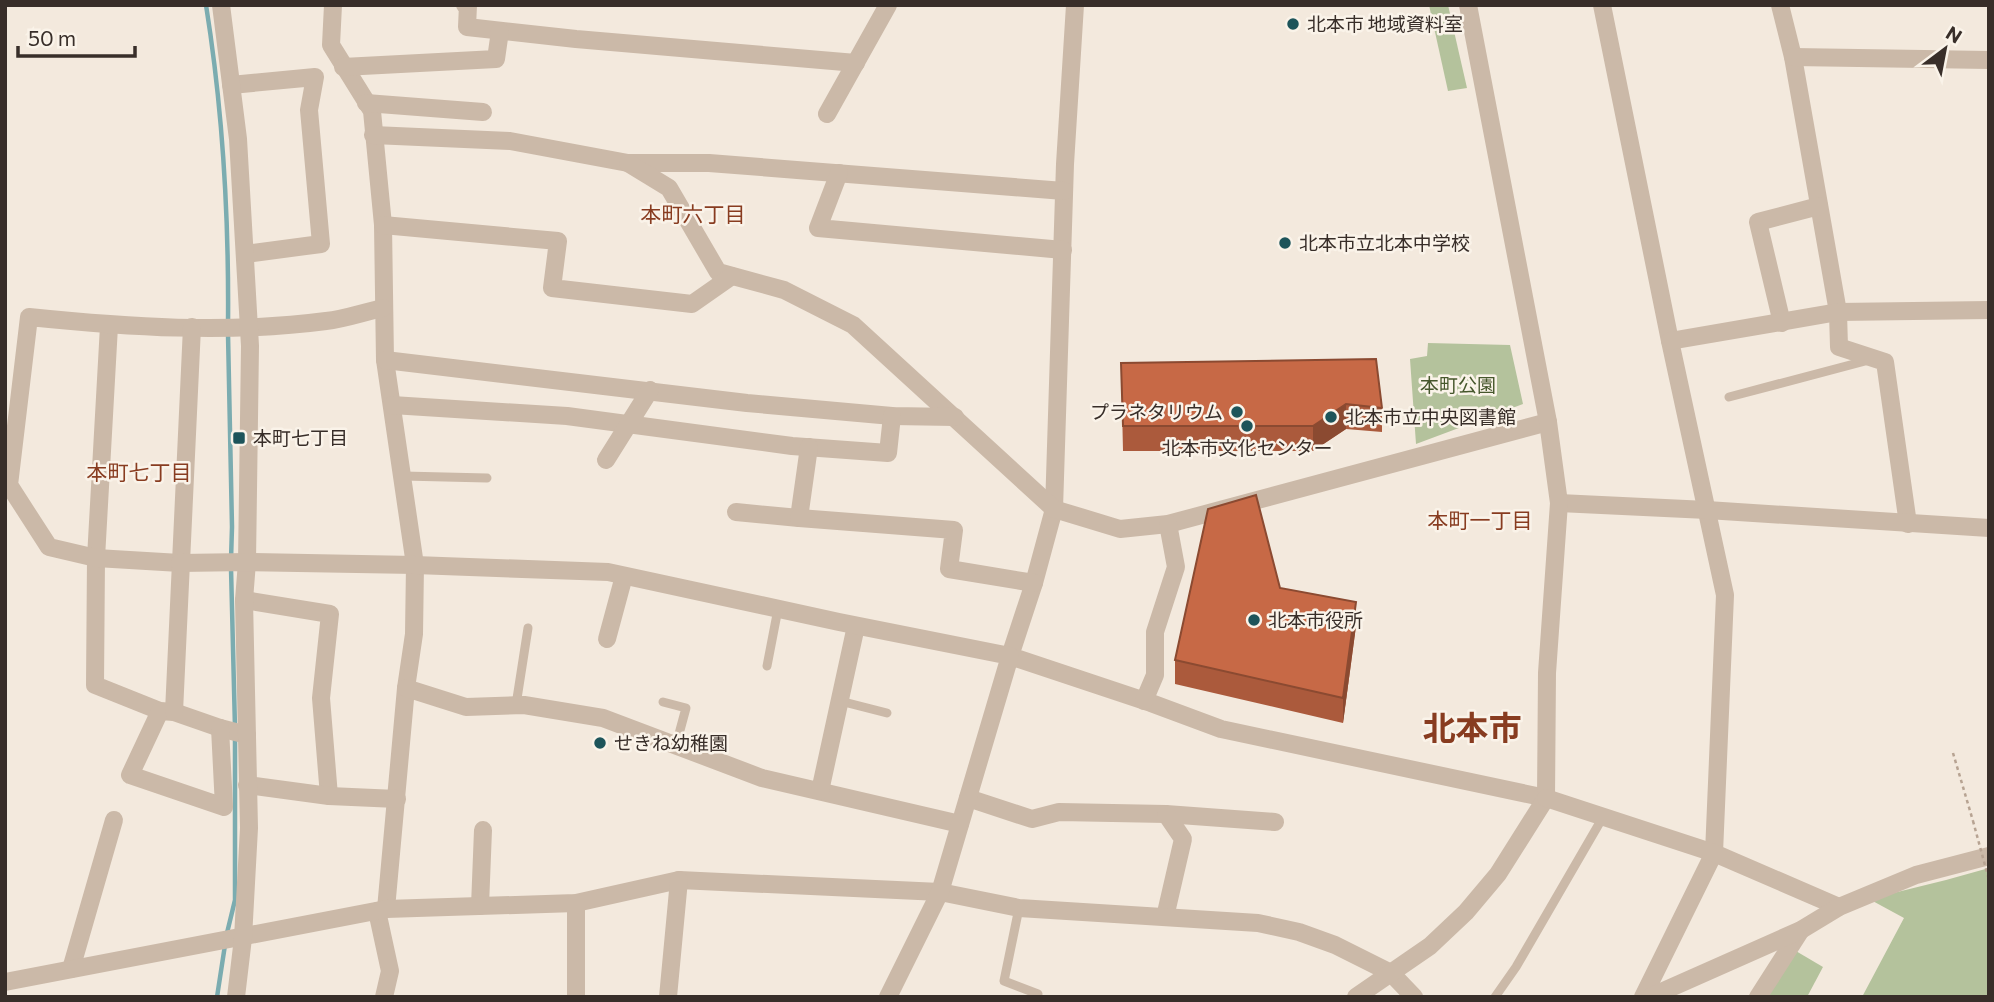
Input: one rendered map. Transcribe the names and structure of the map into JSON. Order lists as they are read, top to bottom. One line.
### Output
{"districts":["本町六丁目","本町七丁目","本町一丁目","北本市"],"parks":["本町公園"],"places":{"other":["北本市 地域資料室","北本市立北本中学校","プラネタリウム","北本市立中央図書館","北本市文化センター","北本市役所","せきね幼稚園"],"transit":["本町七丁目"]},"scale_bar":"50 m","north":"top right"}
